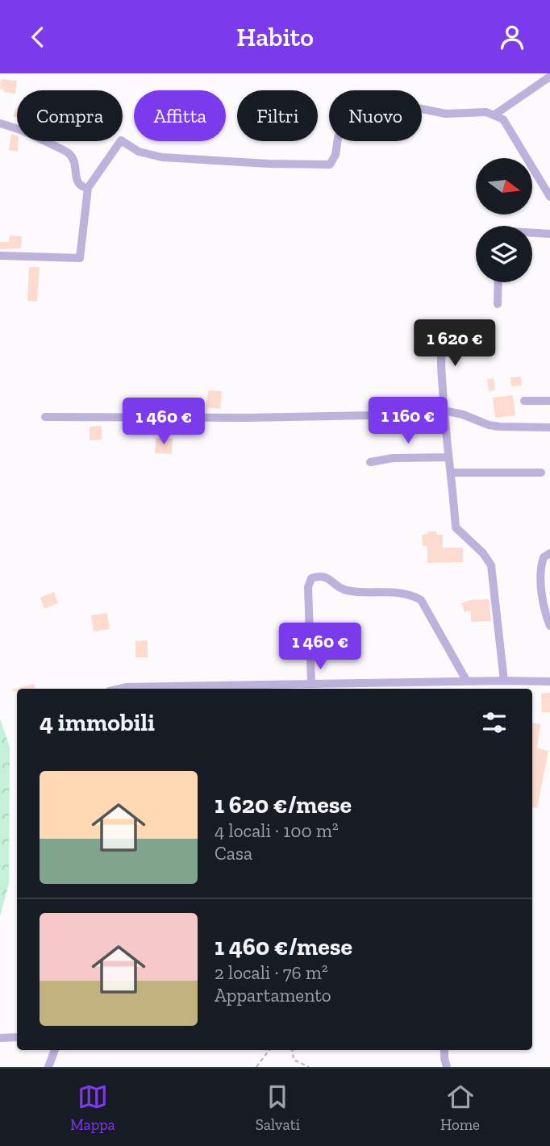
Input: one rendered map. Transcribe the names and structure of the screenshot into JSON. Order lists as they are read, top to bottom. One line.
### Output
{"north":"right","page":{"header":"Habito","chip":["Compra","Affitta","Filtri","Nuovo"],"price":["1 620 €","1 160 €","1 460 €","1 460 €"],"heading":"4 immobili","list":[{"name":"1 620 €/mese","note":"4 locali · 100 m² · Casa"},{"name":"1 460 €/mese","note":"2 locali · 76 m² · Appartamento"}],"tabs":["Mappa","Salvati","Home"]}}
